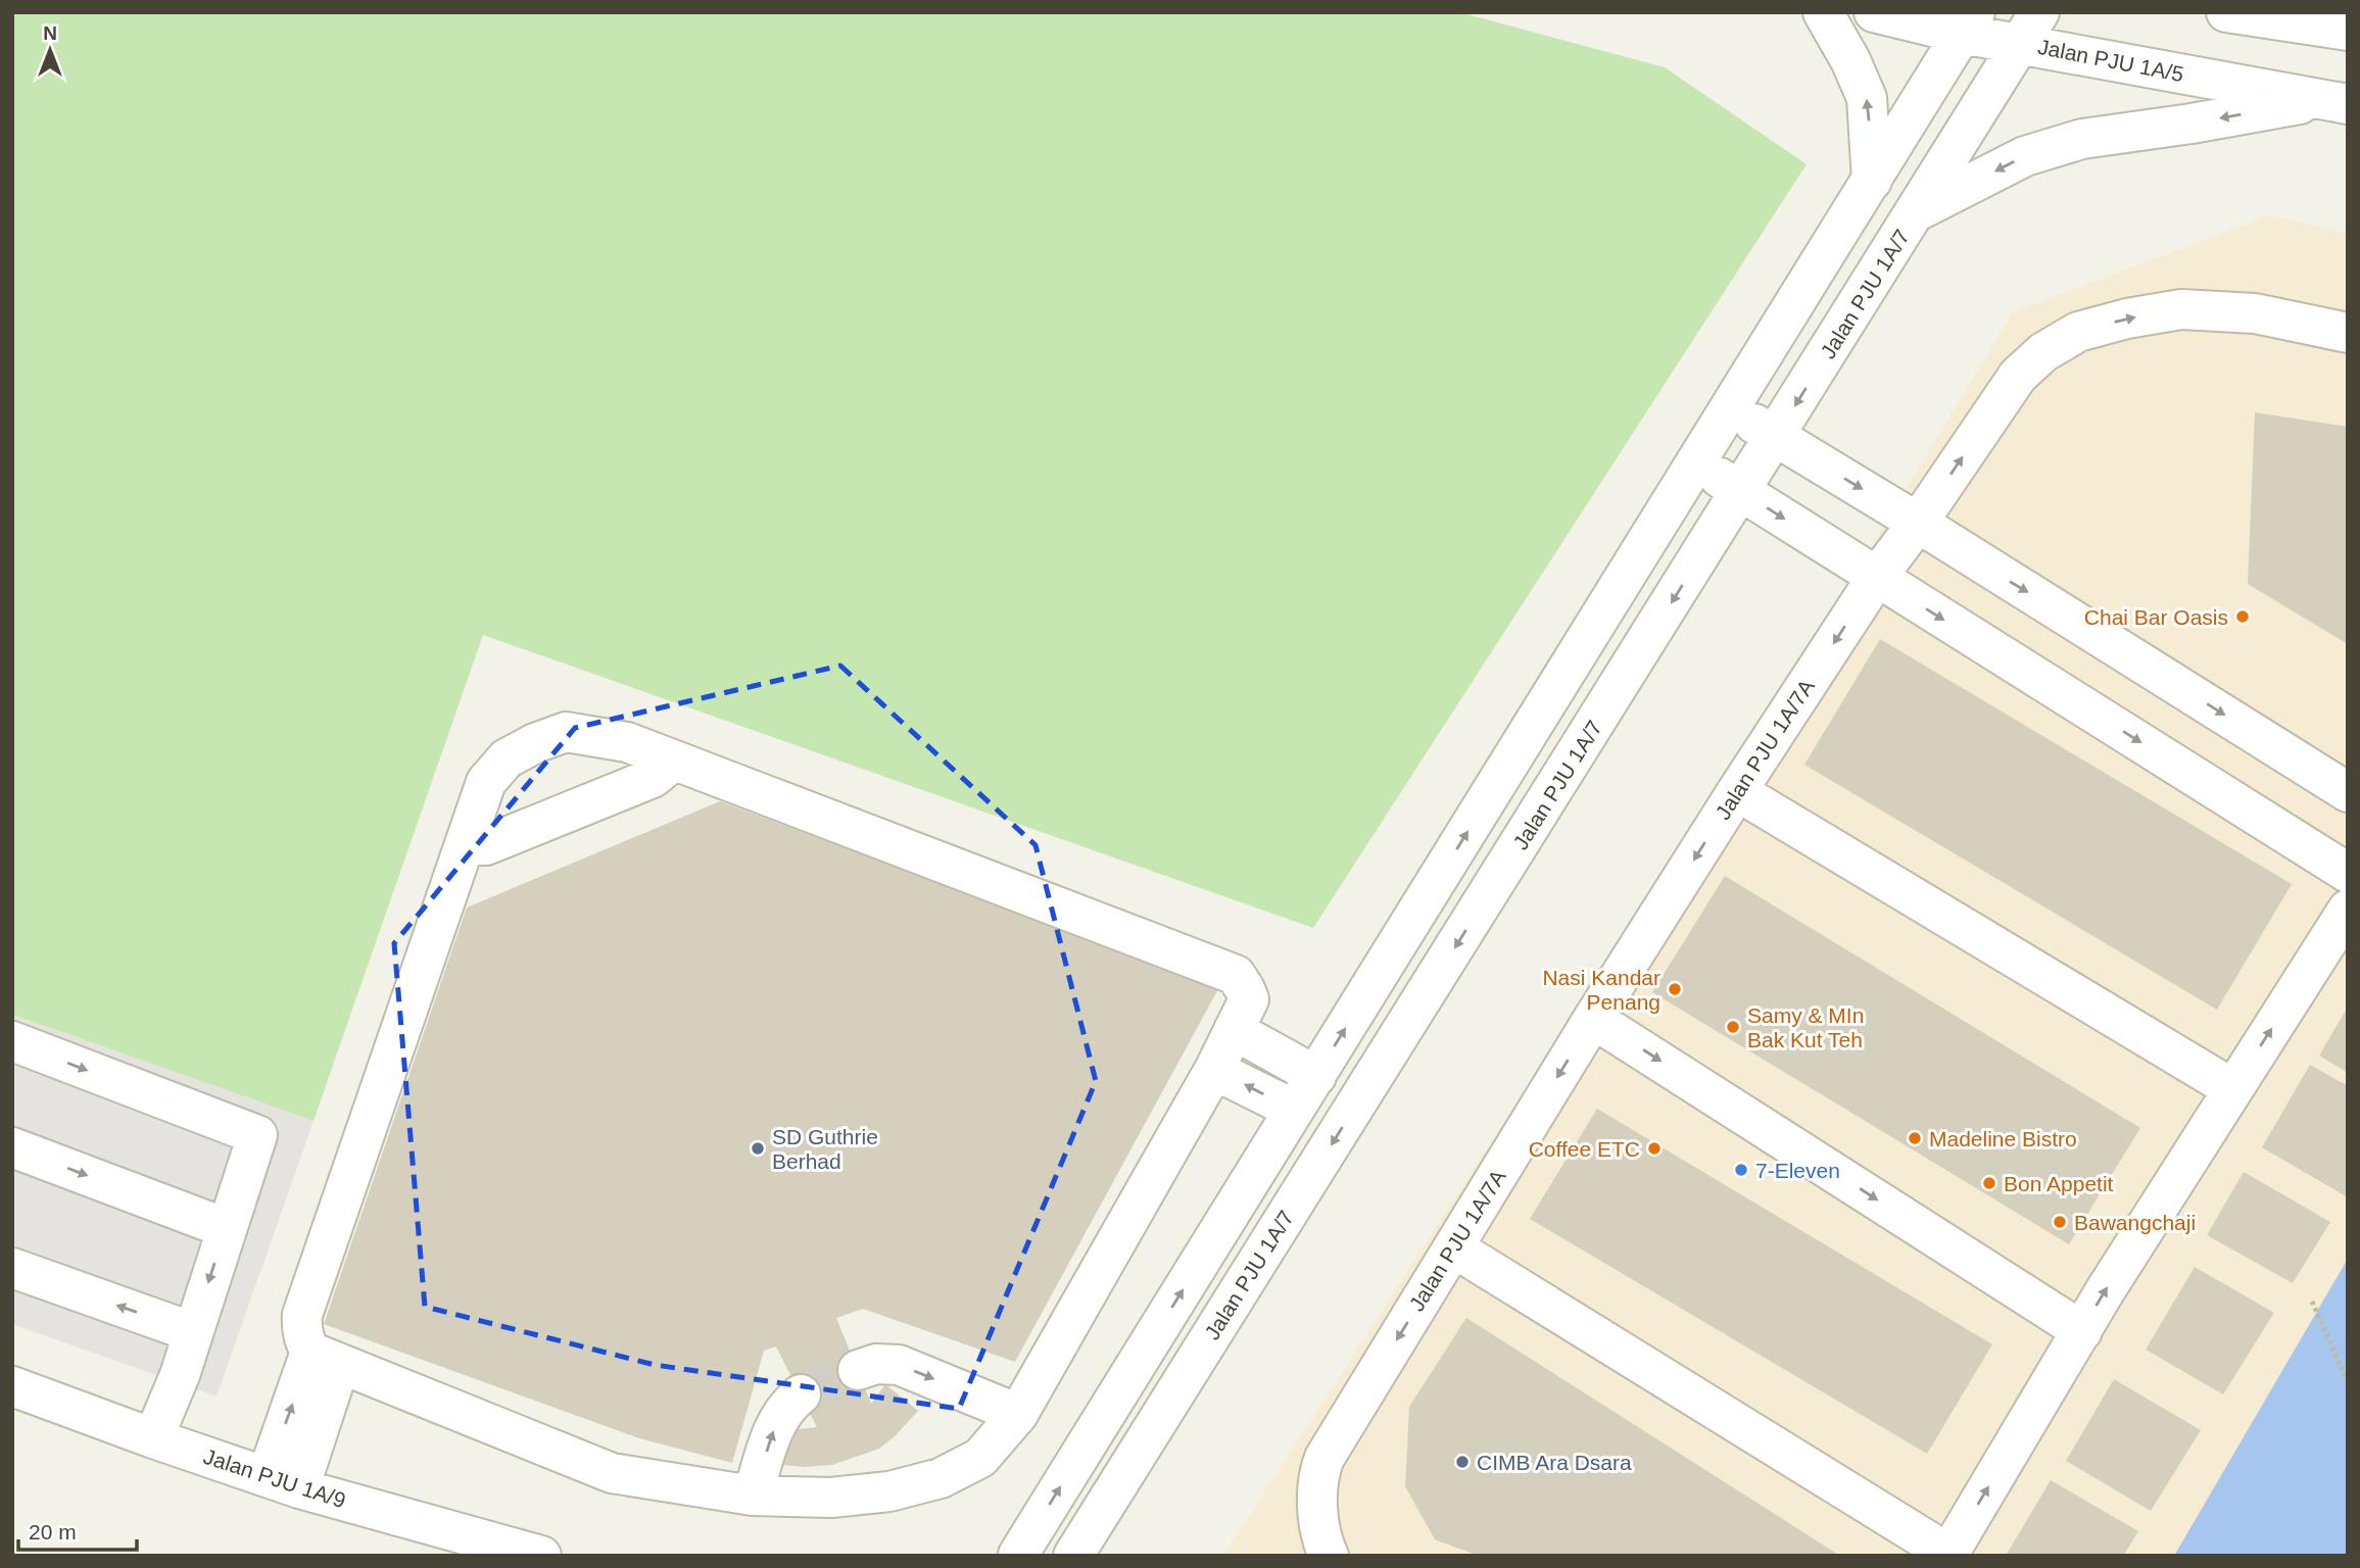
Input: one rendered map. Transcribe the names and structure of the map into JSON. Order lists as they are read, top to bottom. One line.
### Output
{"streets":{"street":["Jalan PJU 1A/5","Jalan PJU 1A/7","Jalan PJU 1A/7A","Jalan PJU 1A/9"]},"crossings":[["Jalan PJU 1A/5","Jalan PJU 1A/7"]],"places":["Chai Bar Oasis","Nasi Kandar Penang","Samy & MIn Bak Kut Teh","Madeline Bistro","SD Guthrie Berhad","Coffee ETC","7-Eleven","Bon Appetit","Bawangchaji","CIMB Ara Dsara"],"scale_bar":"20 m","north":"top"}
